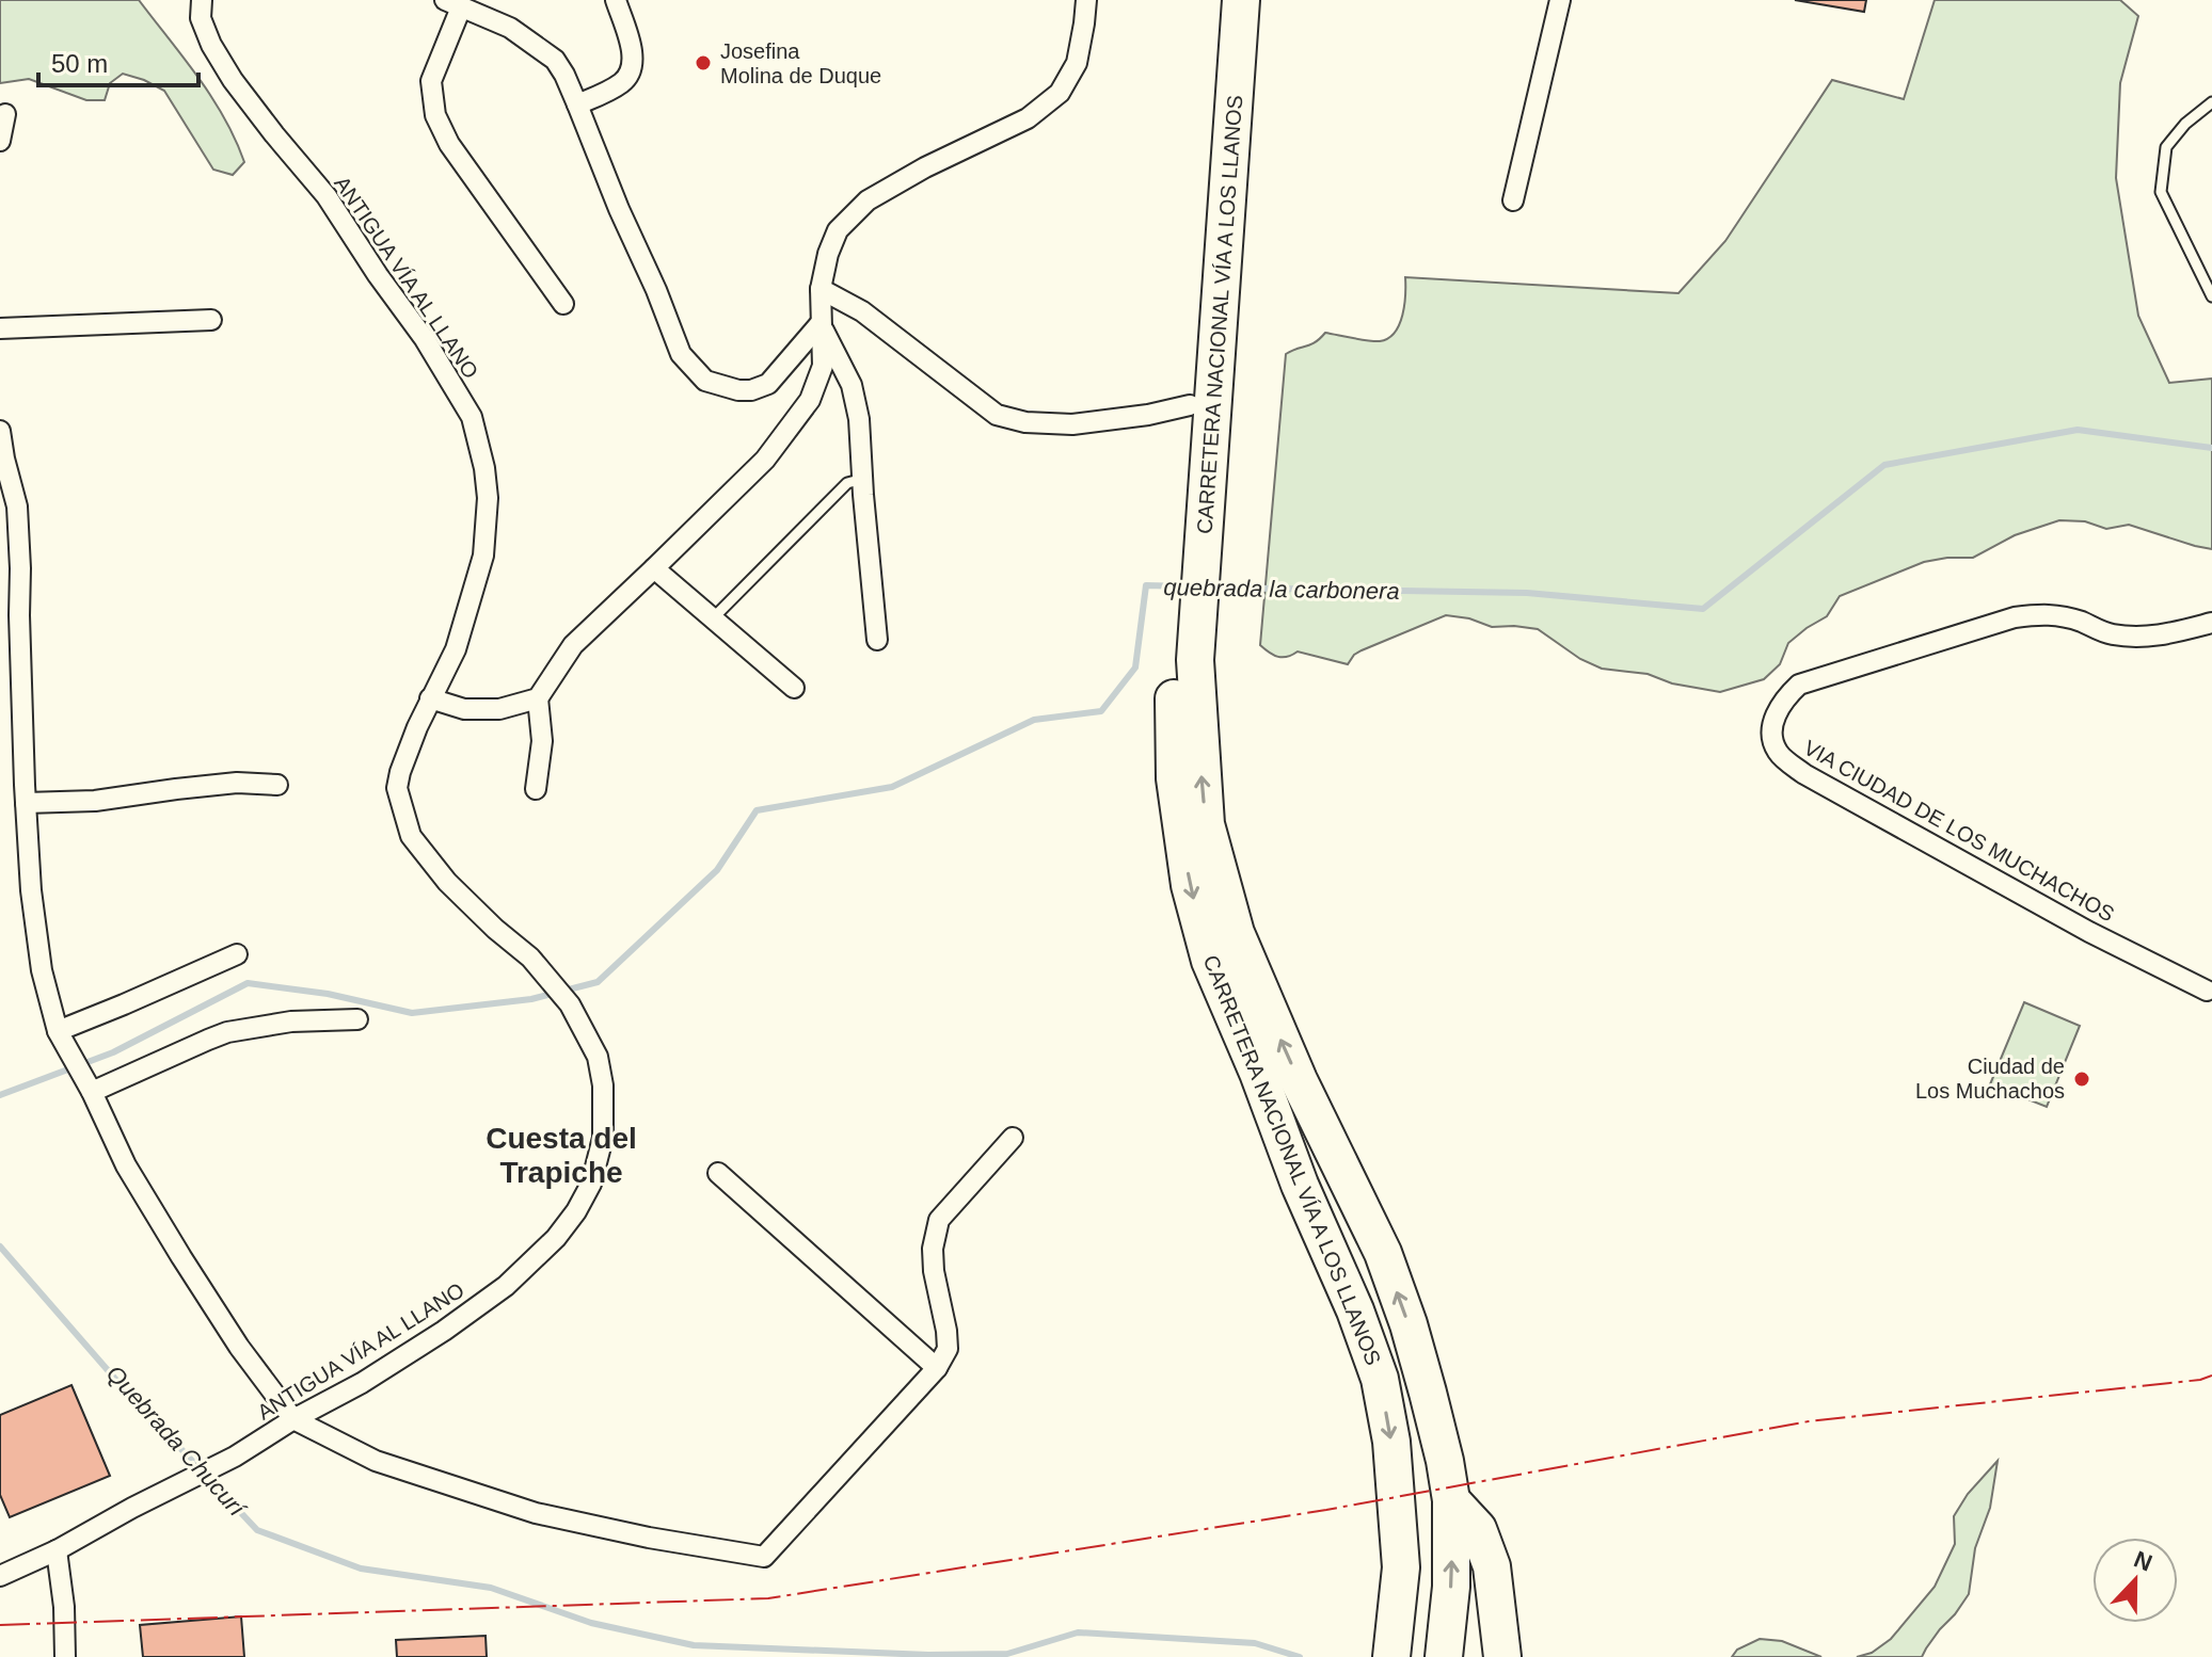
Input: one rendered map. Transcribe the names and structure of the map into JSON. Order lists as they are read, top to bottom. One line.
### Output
{"streets":{"highway":["CARRETERA NACIONAL VÍA A LOS LLANOS"],"street":["ANTIGUA VÍA AL LLANO","VIA CIUDAD DE LOS MUCHACHOS"]},"districts":["Cuesta del Trapiche"],"water":["quebrada la carbonera","Quebrada Chucurí"],"places":["Josefina Molina de Duque","Ciudad de Los Muchachos"],"scale_bar":"50 m","north":"top"}
